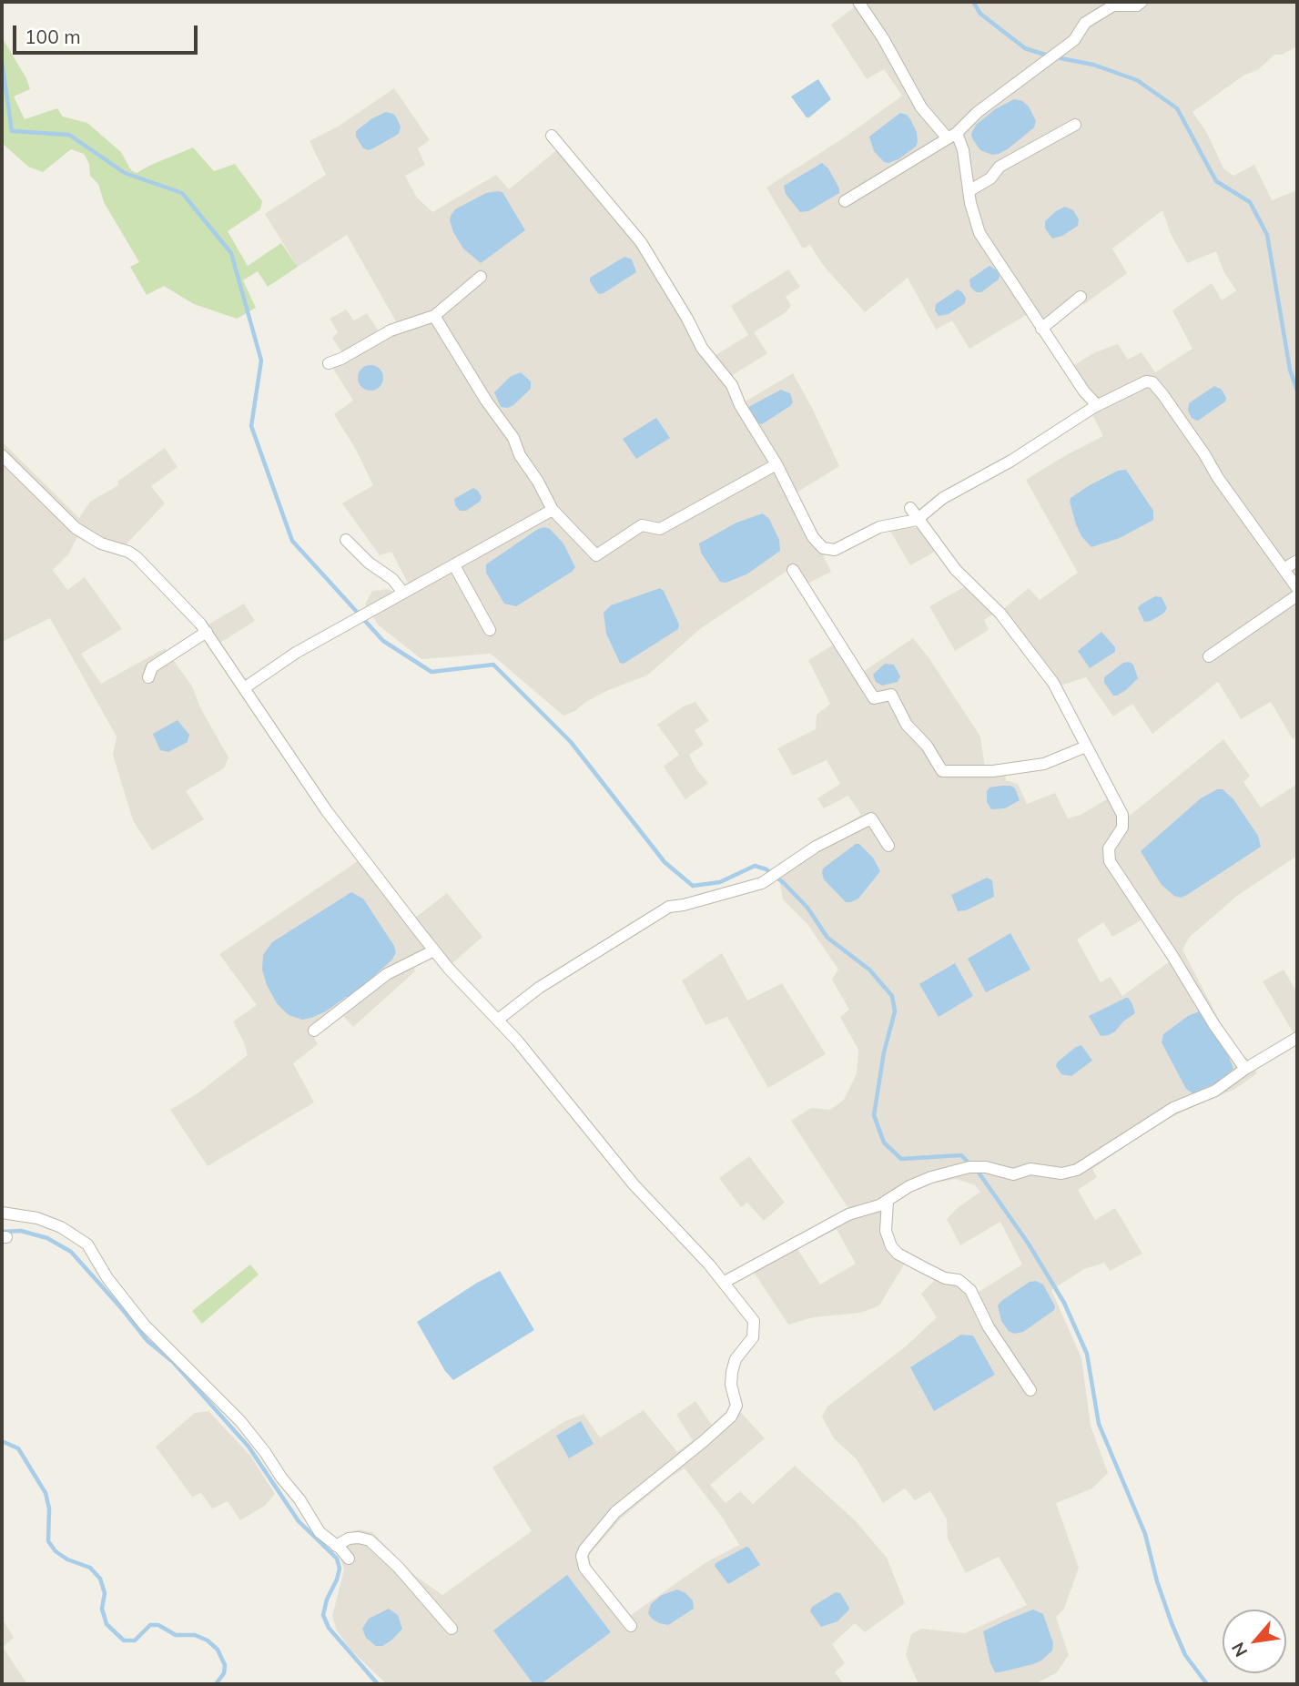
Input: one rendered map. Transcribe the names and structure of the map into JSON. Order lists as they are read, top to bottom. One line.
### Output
{"scale_bar":"100 m","north":"bottom left"}
